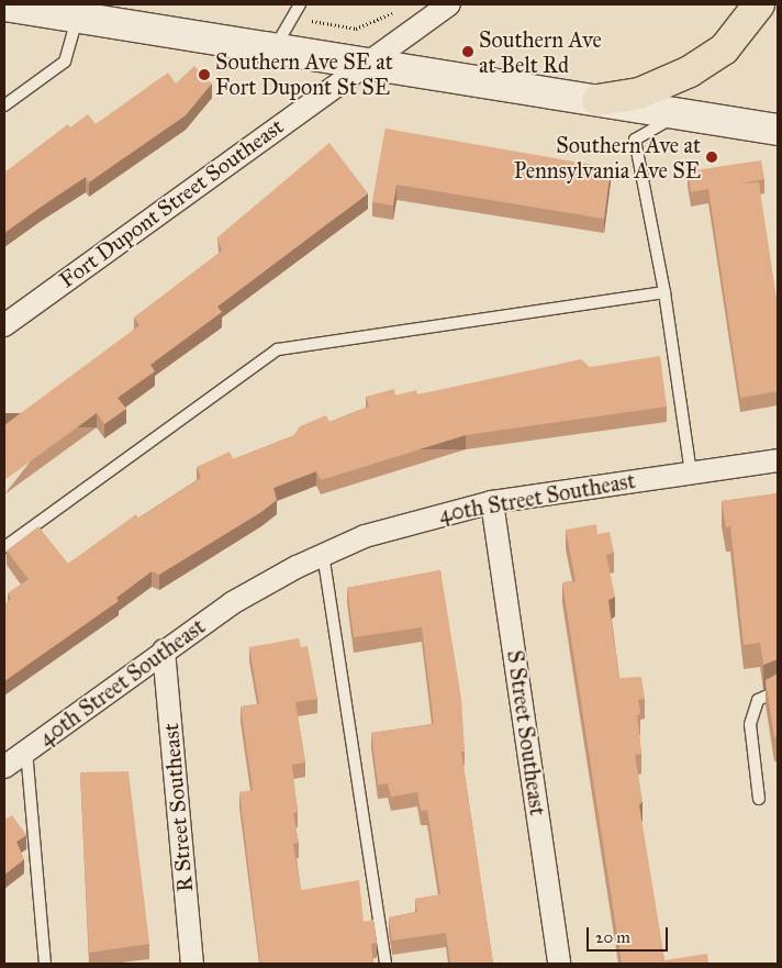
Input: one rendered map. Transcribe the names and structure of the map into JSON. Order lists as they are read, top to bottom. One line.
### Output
{"streets":{"street":["Fort Dupont Street Southeast","40th Street Southeast","S Street Southeast","R Street Southeast"]},"crossings":[["40th Street Southeast","S Street Southeast"],["40th Street Southeast","R Street Southeast"]],"places":["Southern Ave at Belt Rd","Southern Ave SE at Fort Dupont St SE","Southern Ave at Pennsylvania Ave SE"],"scale_bar":"20 m"}
